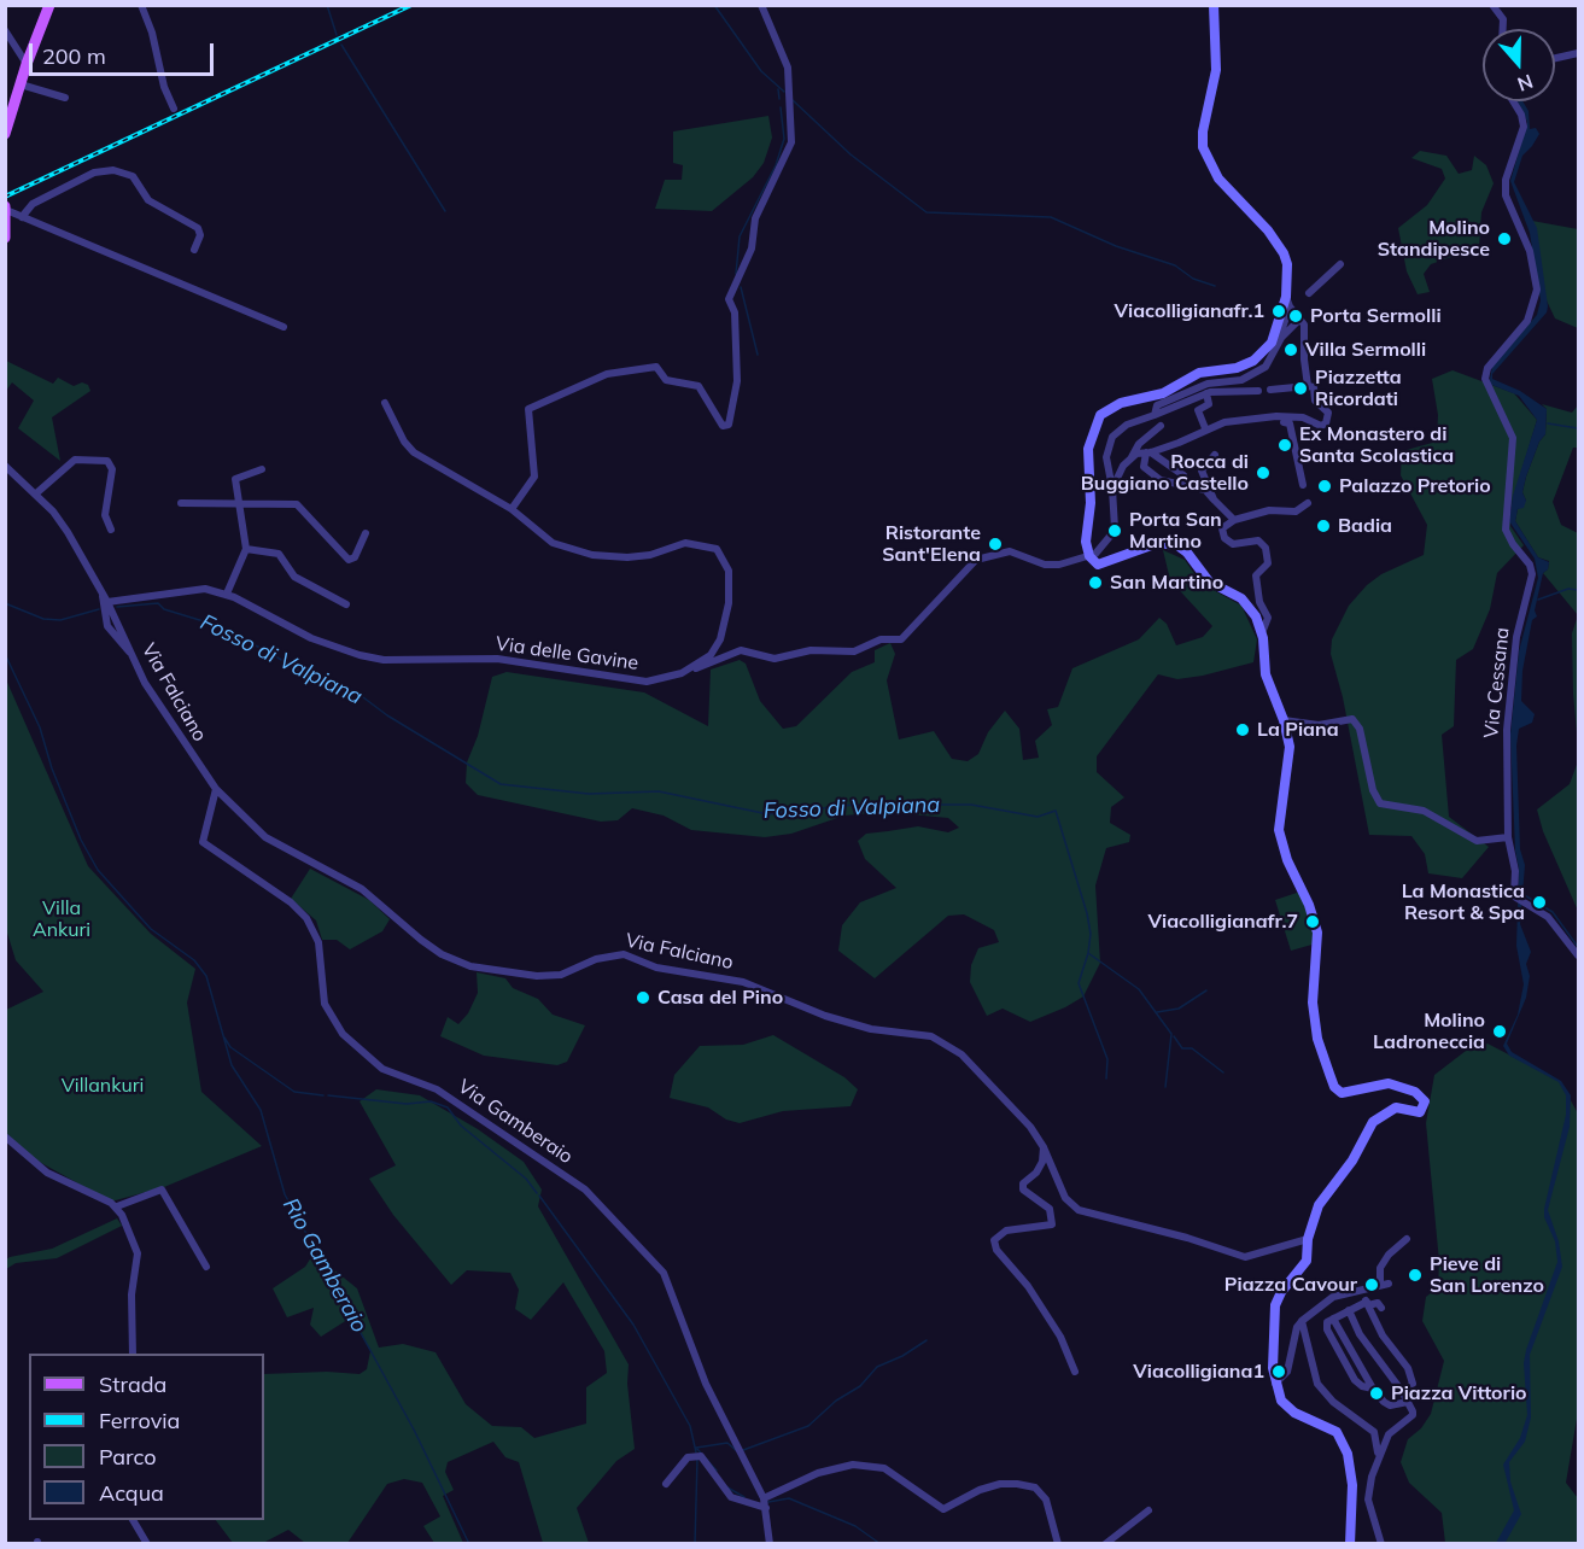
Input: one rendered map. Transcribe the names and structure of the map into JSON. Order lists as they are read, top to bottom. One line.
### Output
{"streets":{"street":["Via delle Gavine","Via Cessana","Via Falciano","Via Gamberaio"]},"crossings":[["Via delle Gavine","Via Falciano"],["Via Falciano","Via Gamberaio"]],"water":["Fosso di Valpiana","Rio Gamberaio"],"parks":["Villa Ankuri","Villankuri"],"places":["Molino Standipesce","Viacolligianafr.1","Porta Sermolli","Villa Sermolli","Piazzetta Ricordati","Ex Monastero di Santa Scolastica","Rocca di Buggiano Castello","Palazzo Pretorio","Badia","Porta San Martino","Ristorante Sant'Elena","San Martino","La Piana","La Monastica Resort & Spa","Viacolligianafr.7","Casa del Pino","Molino Ladroneccia","Pieve di San Lorenzo","Piazza Cavour","Viacolligiana1","Piazza Vittorio"],"legend":["Strada","Ferrovia","Parco","Acqua"],"scale_bar":"200 m","north":"bottom"}
